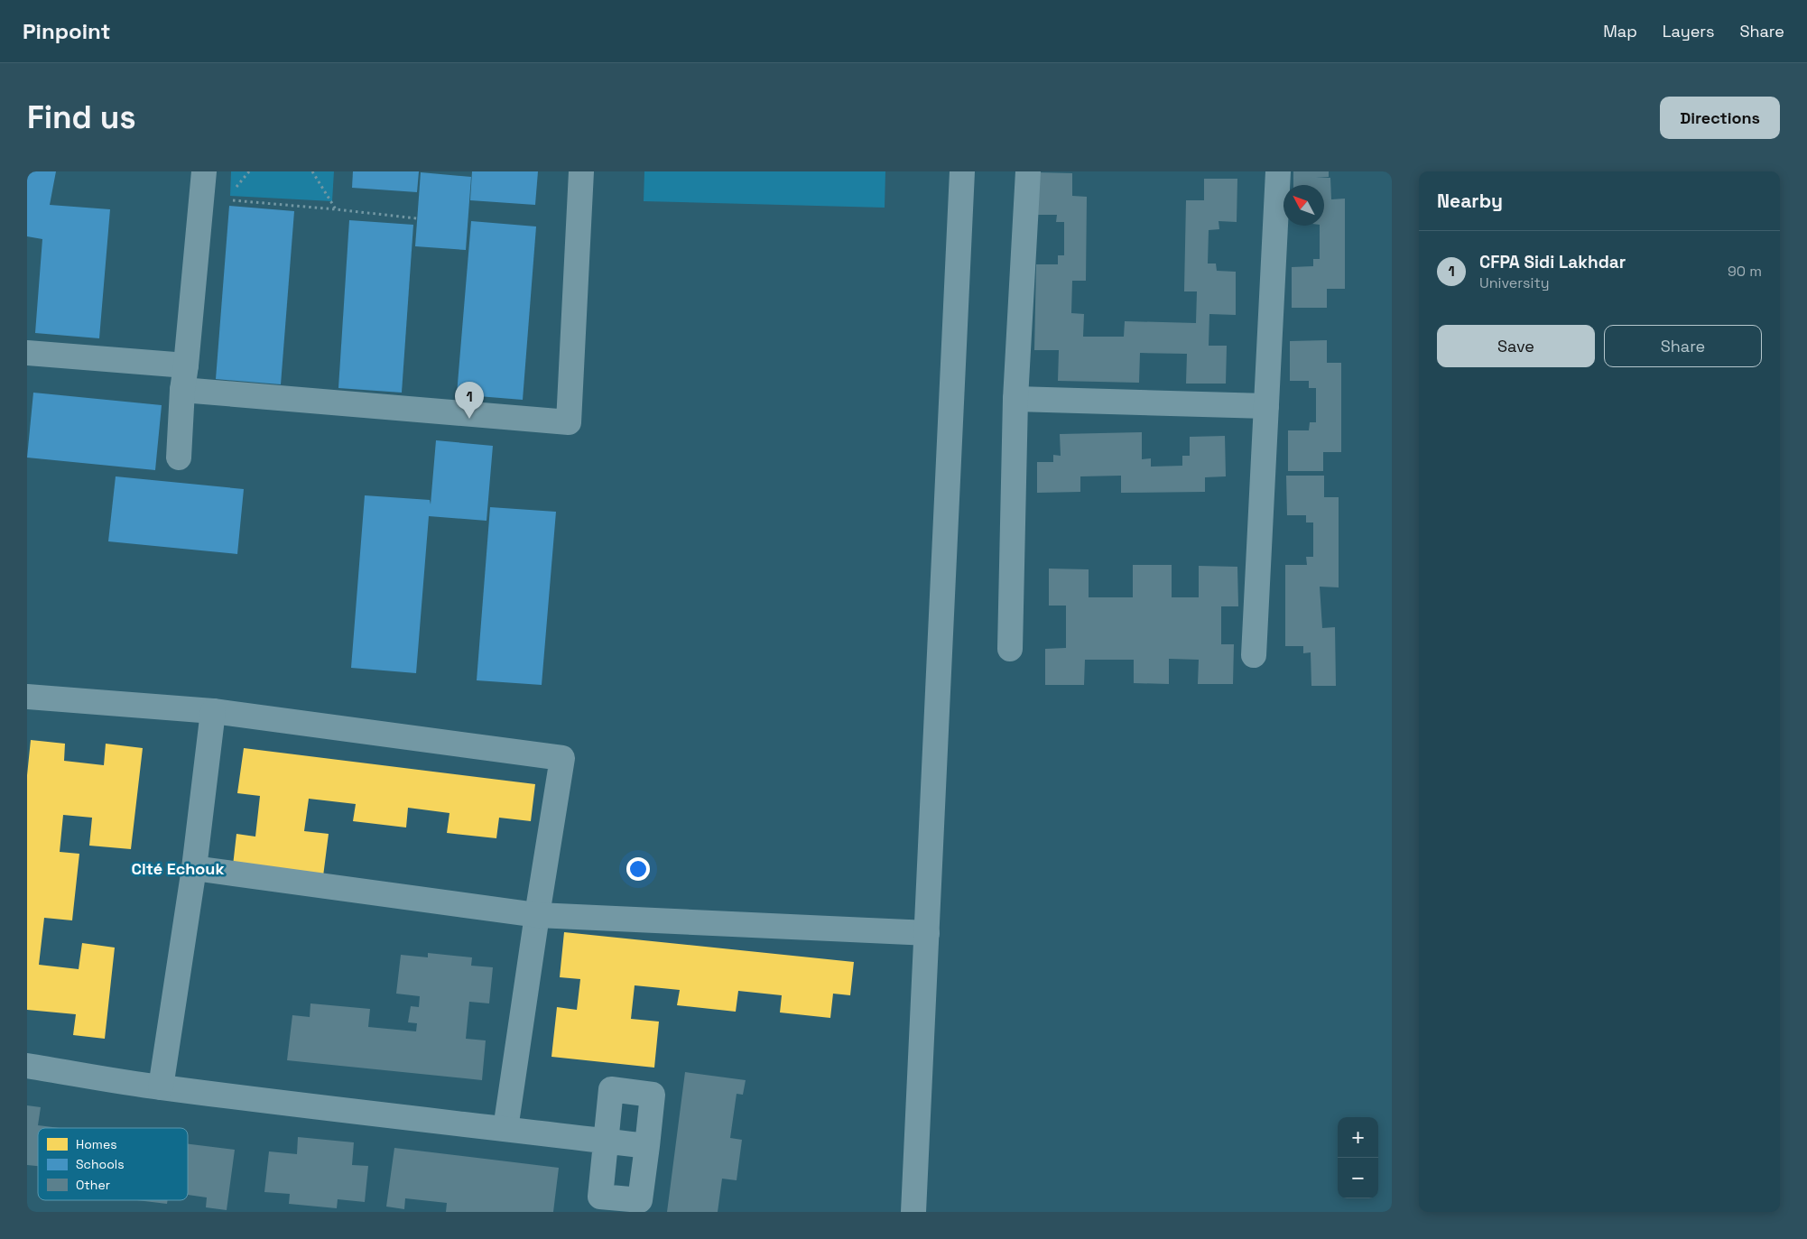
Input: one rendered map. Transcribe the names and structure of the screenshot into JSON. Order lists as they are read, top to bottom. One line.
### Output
{"districts":["Cité Echouk"],"legend":["Homes","Schools","Other"],"north":"top left","page":{"header":"Pinpoint","nav":["Map","Layers","Share"],"buttons":["Directions",["Save","Share"]],"title":"Find us","heading":"Nearby","list":[{"mark":"1","name":"CFPA Sidi Lakhdar","note":"University","value":"90 m"}],"pins":"1","map_buttons":["+","−"]}}
